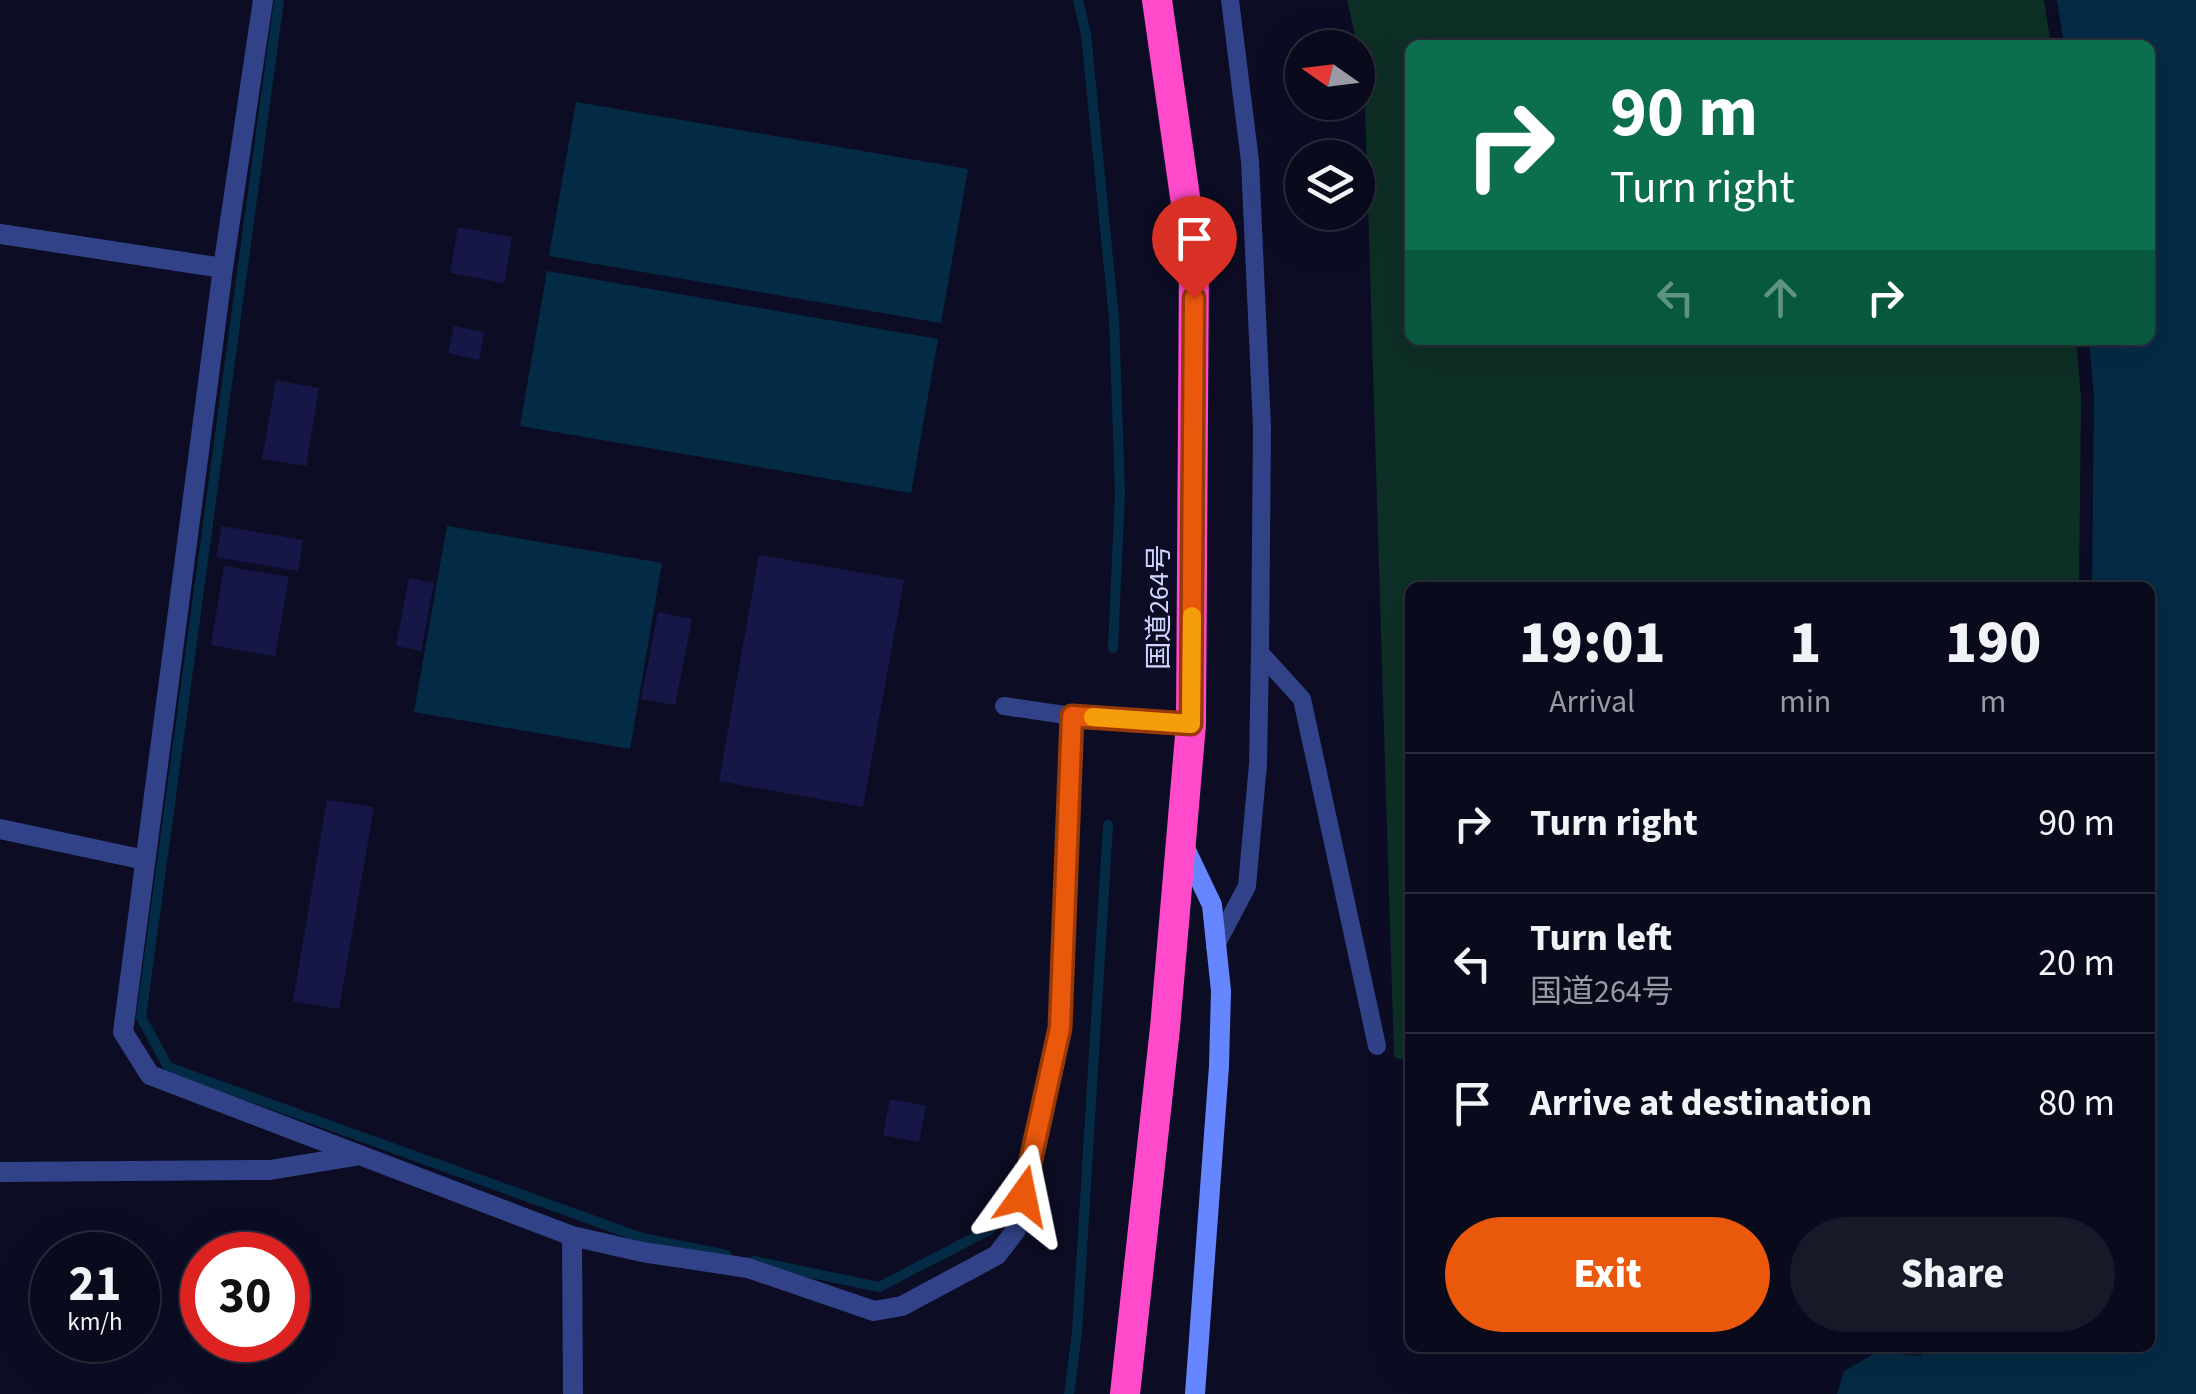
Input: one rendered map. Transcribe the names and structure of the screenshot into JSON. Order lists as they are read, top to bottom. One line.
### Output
{"streets":{"highway":["国道264号"]},"north":"left","page":{"turn":["90 m","Turn right"],"eta":["19:01","Arrival","1","min","190","m"],"list":[{"name":"Turn right","value":"90 m"},{"name":"Turn left","note":"国道264号","value":"20 m"},{"name":"Arrive at destination","value":"80 m"}],"buttons":["Exit","Share"],"speed":"21 km/h","limit":"30"}}
